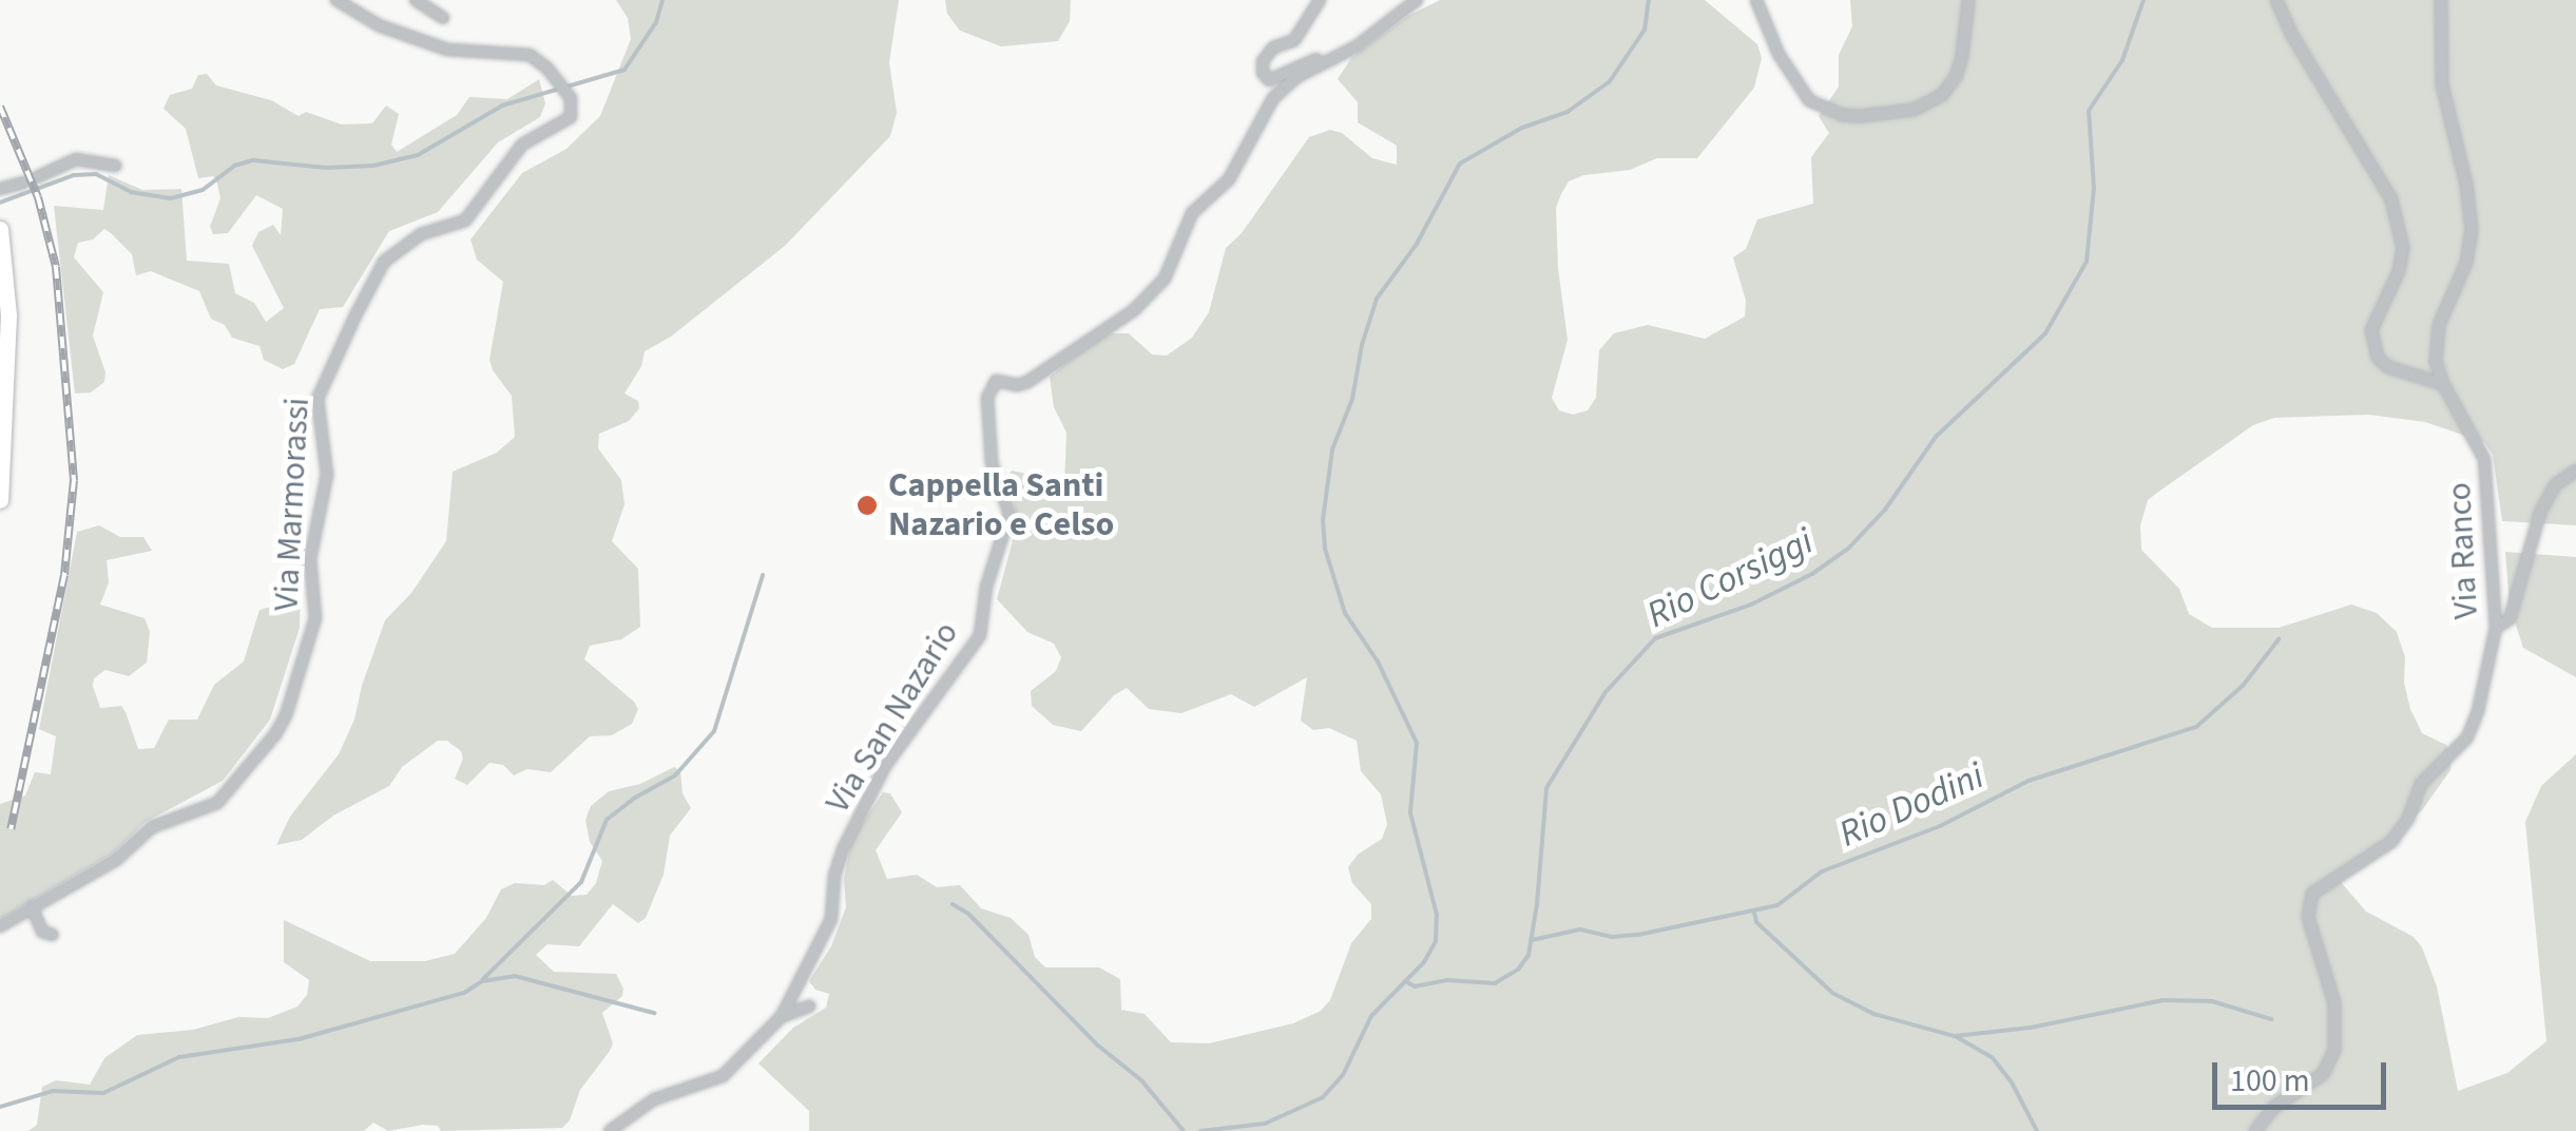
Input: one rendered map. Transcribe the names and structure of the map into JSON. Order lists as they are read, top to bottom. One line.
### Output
{"streets":{"street":["Via Marmorassi","Via Ranco","Via San Nazario"]},"water":["Rio Corsiggi","Rio Dodini"],"places":["Cappella Santi Nazario e Celso"],"scale_bar":"100 m"}
